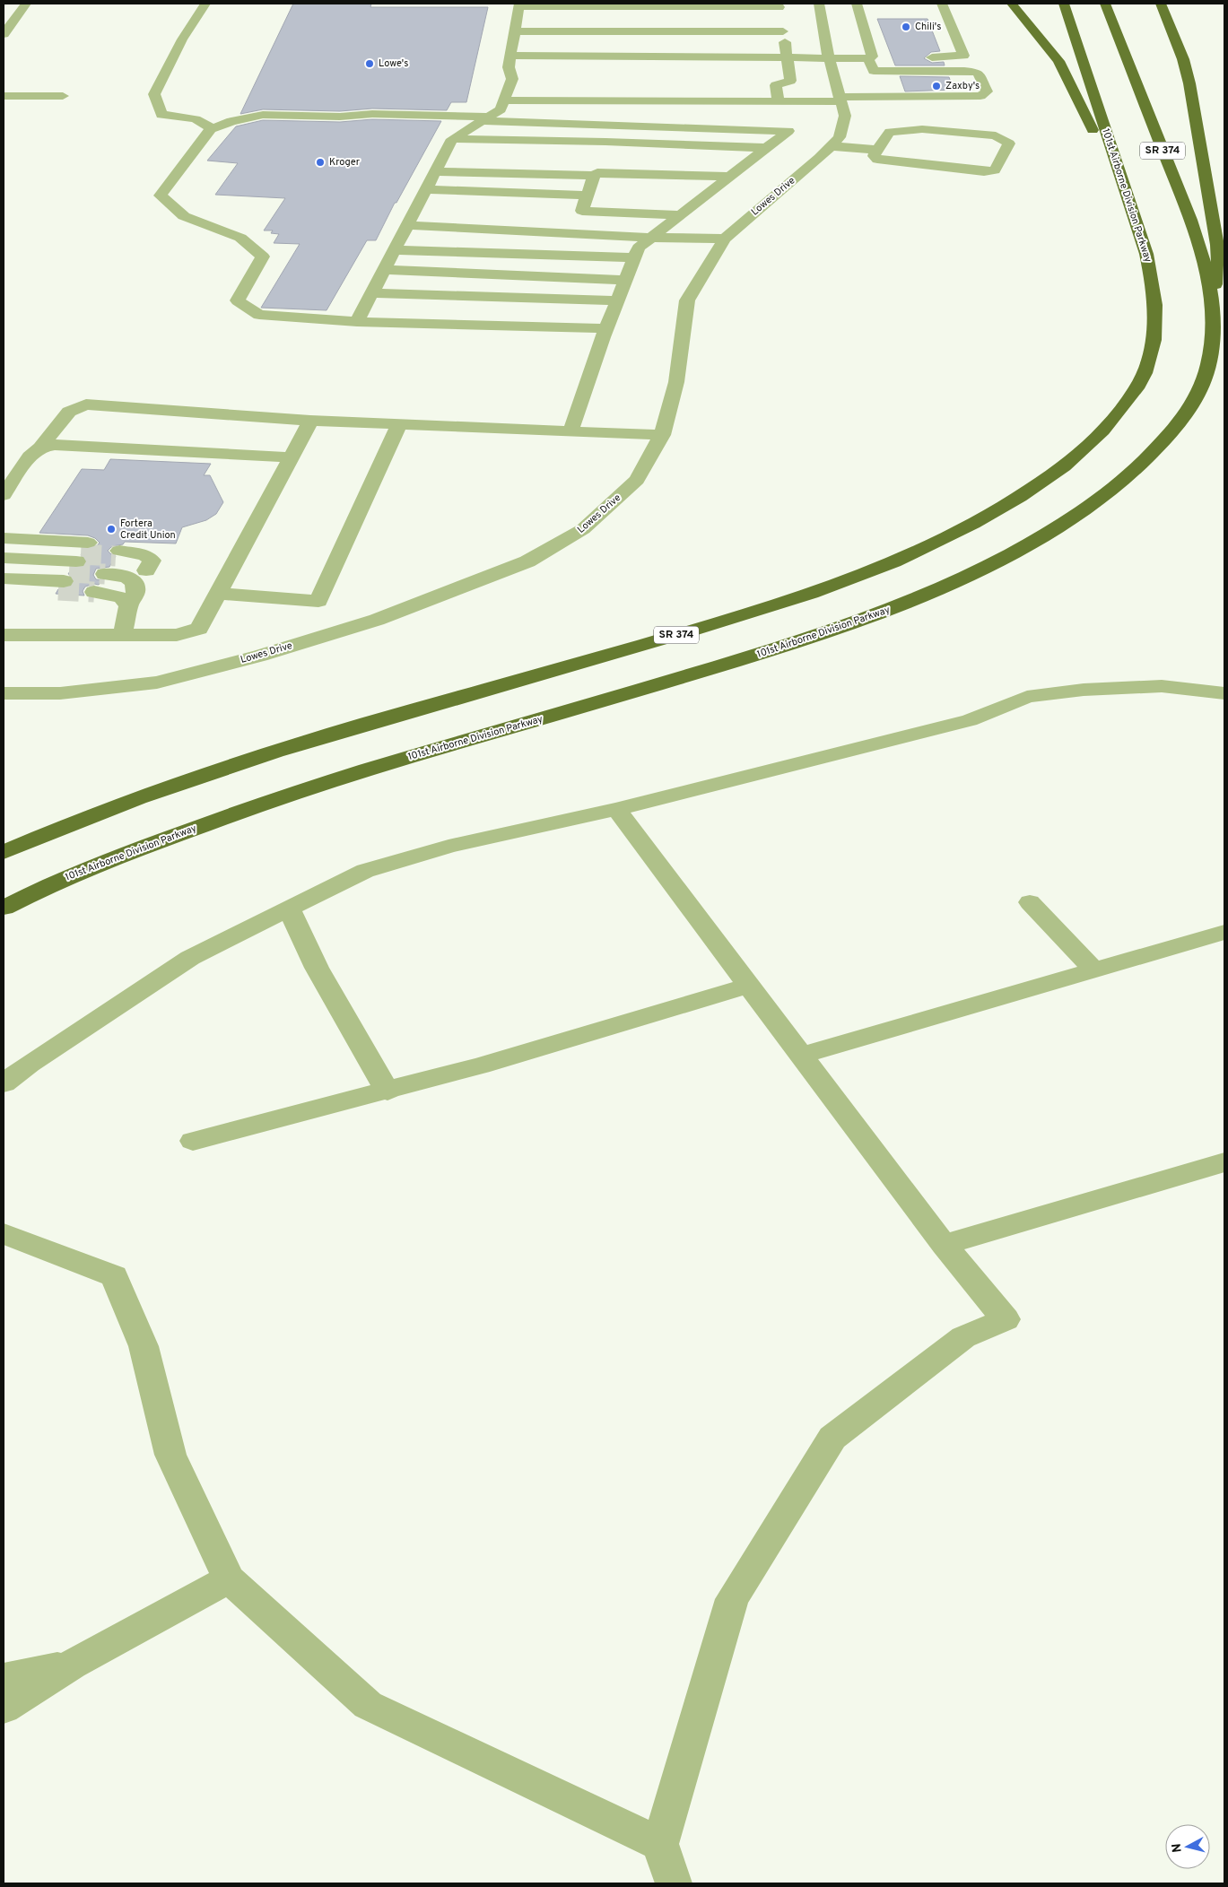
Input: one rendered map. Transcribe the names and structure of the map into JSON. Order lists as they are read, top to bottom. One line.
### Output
{"streets":{"highway":["SR 374","101st Airborne Division Parkway"],"street":["Lowes Drive"]},"places":["Chili's","Lowe's","Zaxby's","Kroger","Fortera Credit Union"],"north":"left"}
